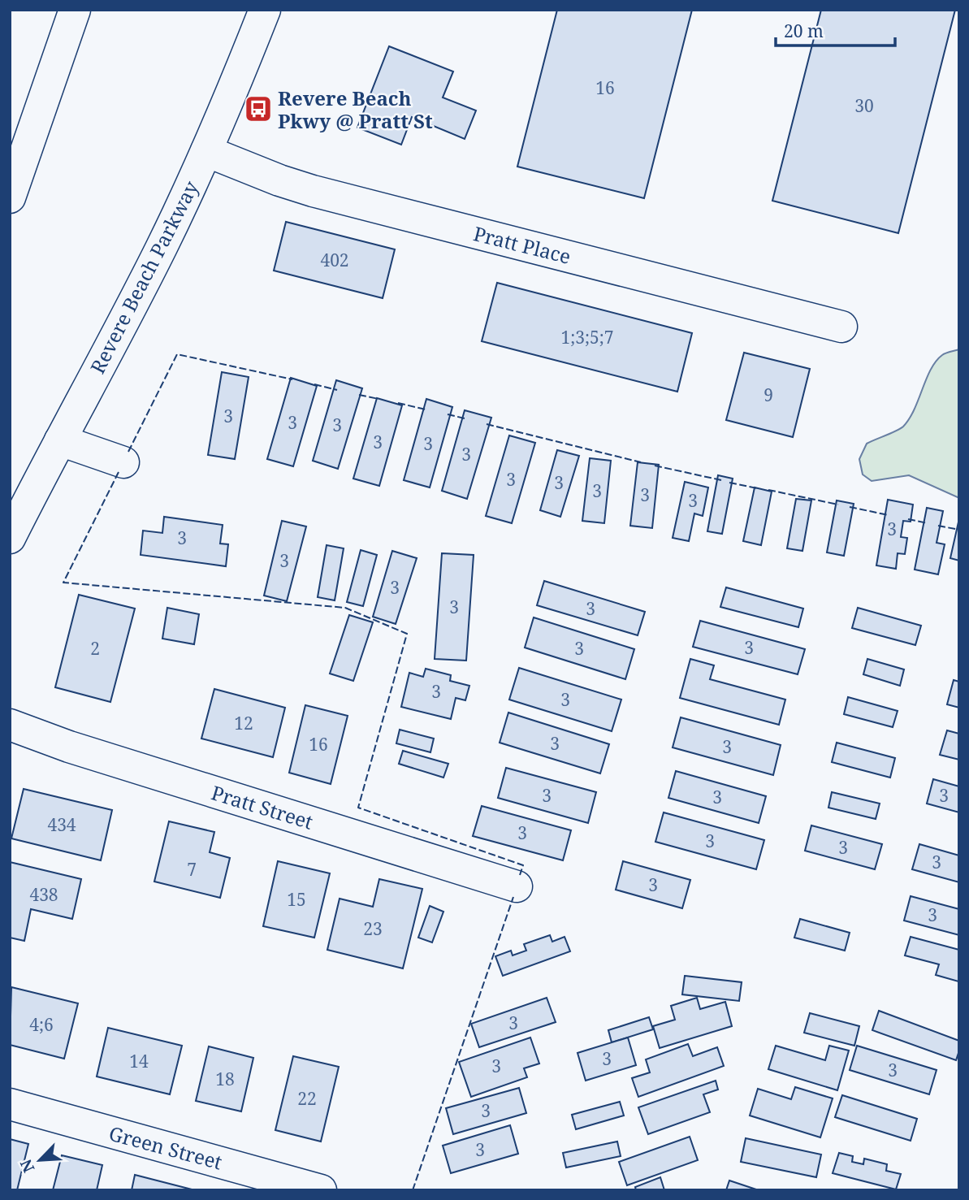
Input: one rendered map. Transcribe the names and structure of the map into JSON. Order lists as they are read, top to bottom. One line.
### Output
{"streets":{"street":["Pratt Place","Revere Beach Parkway","Pratt Street","Green Street"]},"crossings":[["Pratt Place","Revere Beach Parkway"]],"places":{"bus stop":["Revere Beach Pkwy @ Pratt St"]},"house_numbers":["16","30","402","1;3;5;7","9","3","3","3","3","3","3","3","3","3","3","3","3","3","3","3","3","3","3","2","3","3","3","12","3","16","3","3","3","3","434","3","3","3","3","7","3","438","15","3","23","3","4;6","3","14","3","3","18","22","3","3"],"scale_bar":"20 m","north":"bottom left"}
